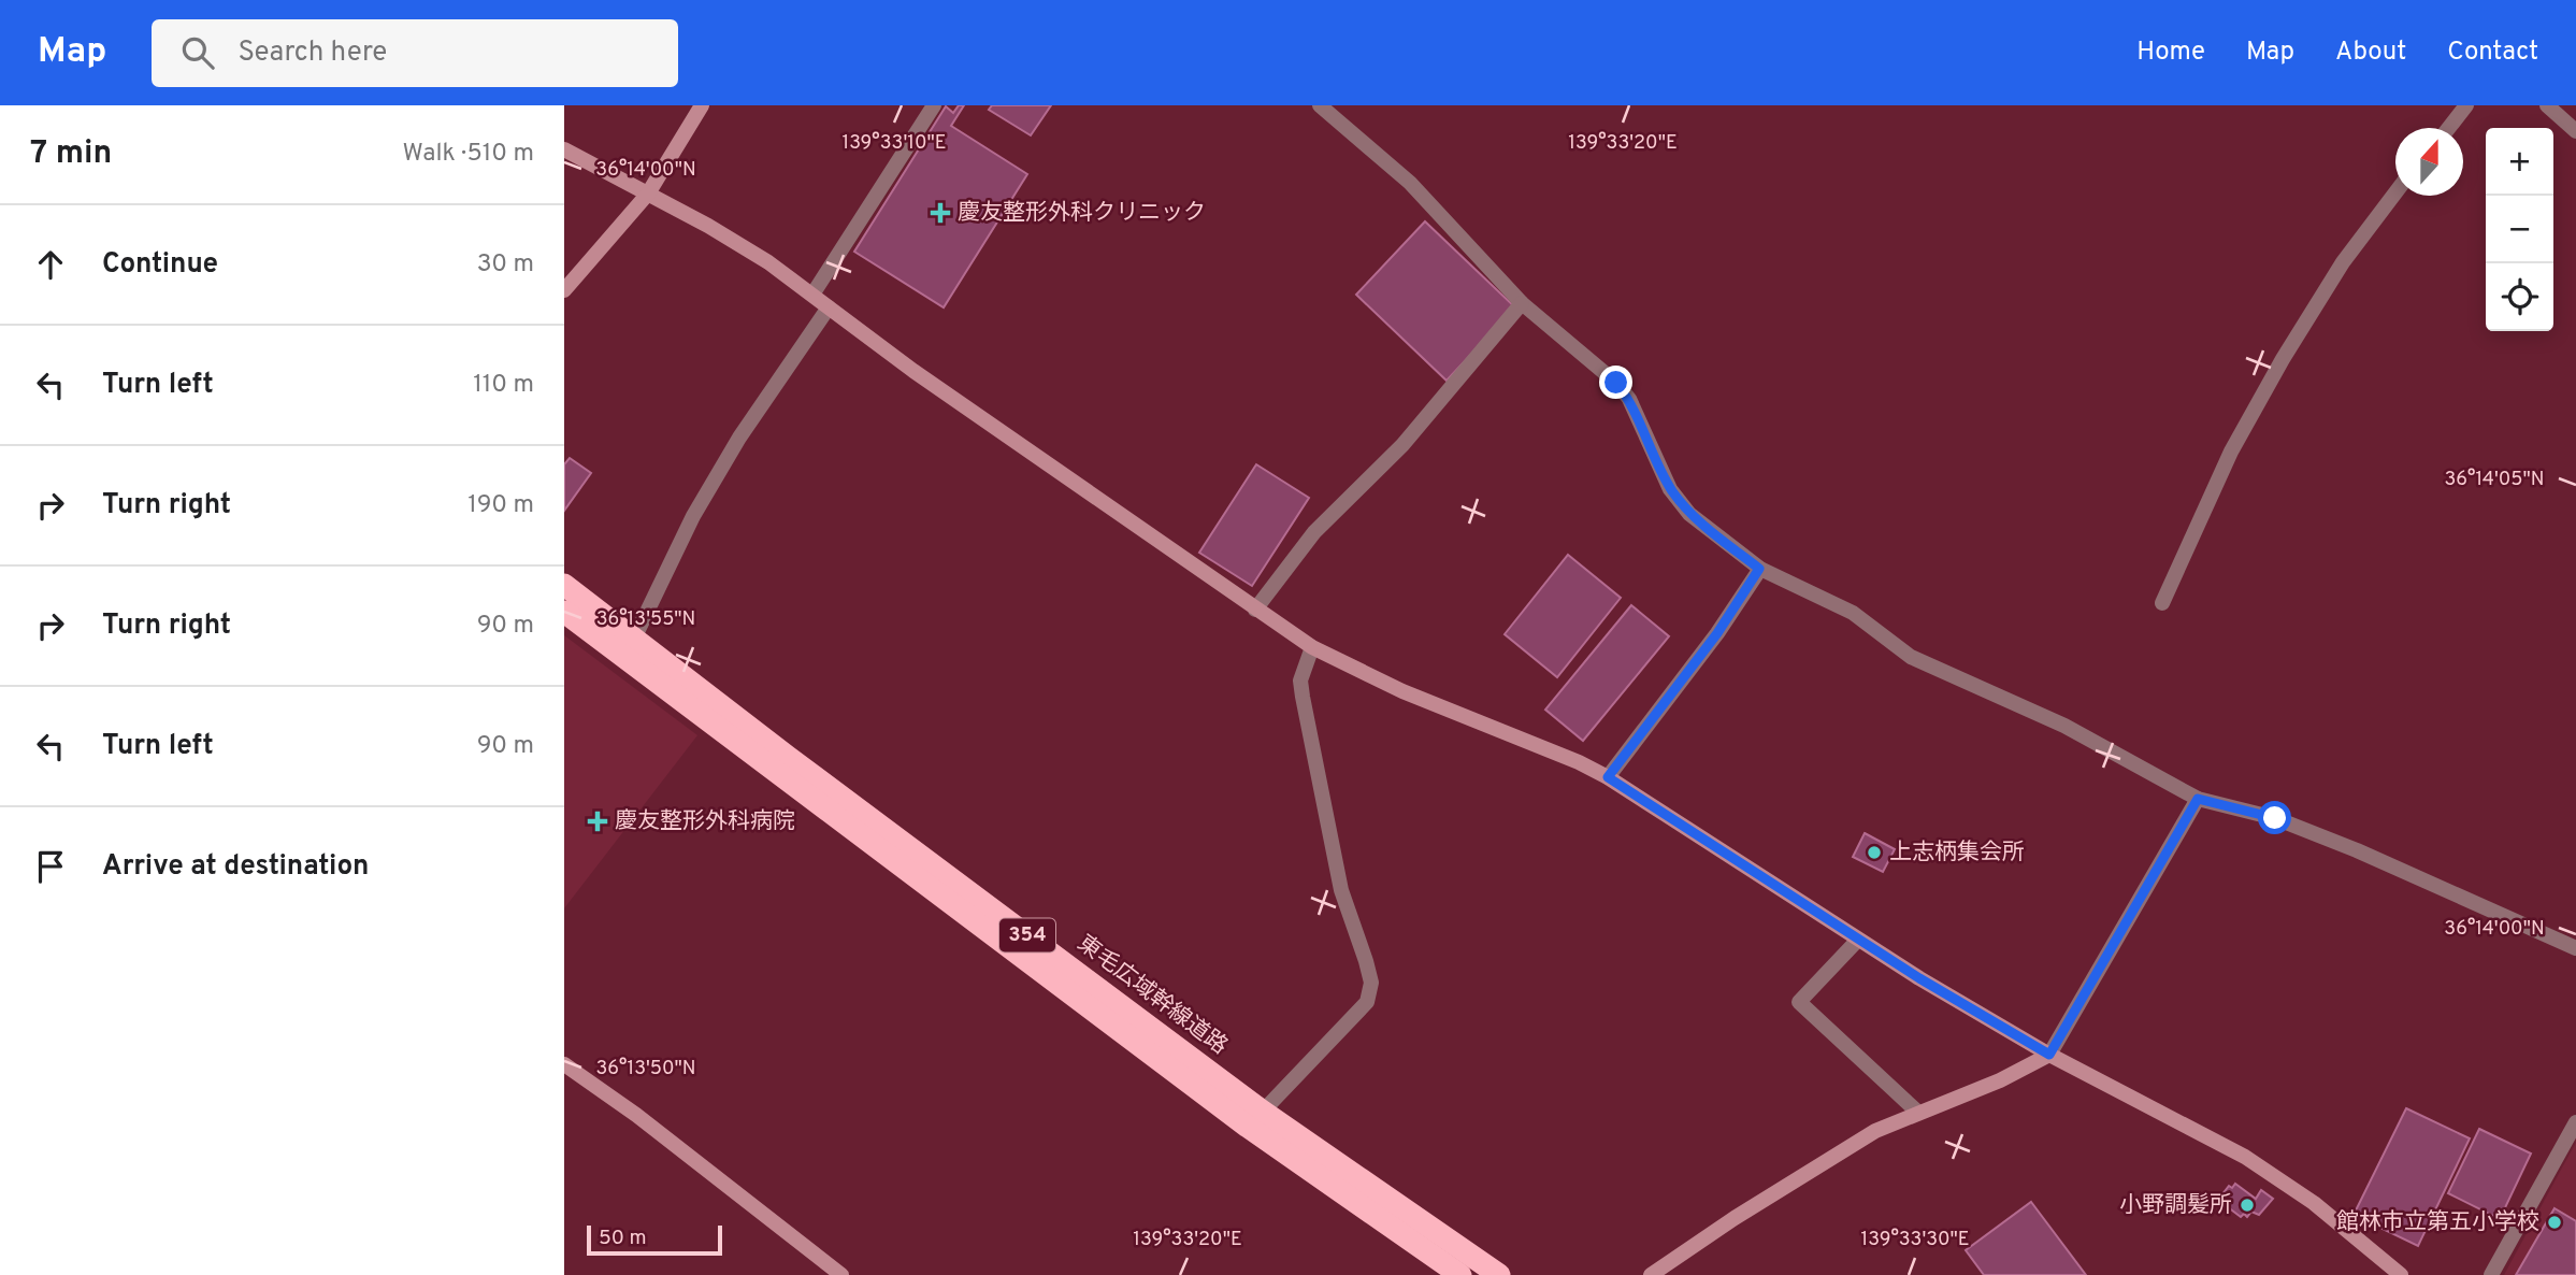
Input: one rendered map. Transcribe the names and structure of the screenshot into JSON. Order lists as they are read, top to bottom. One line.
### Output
{"streets":{"highway":["354","東毛広域幹線道路"]},"places":{"health":["慶友整形外科クリニック","慶友整形外科病院"],"other":["上志柄集会所","小野調髪所","館林市立第五小学校"]},"scale_bar":"50 m","north":"top","page":{"header":"Map","search":"Search here","nav":["Home","Map","About","Contact"],"heading":["7 min","Walk · 510 m"],"map_buttons":["+","−"],"list":[["Continue","30 m"],["Turn left","110 m"],["Turn right","190 m"],["Turn right","90 m"],["Turn left","90 m"],"Arrive at destination"],"scale":"50 m"},"coordinates":["139°33'20\"E","139°33'10\"E","36°14'00\"N","36°14'05\"N","36°13'55\"N","36°13'50\"N","139°33'30\"E"]}
